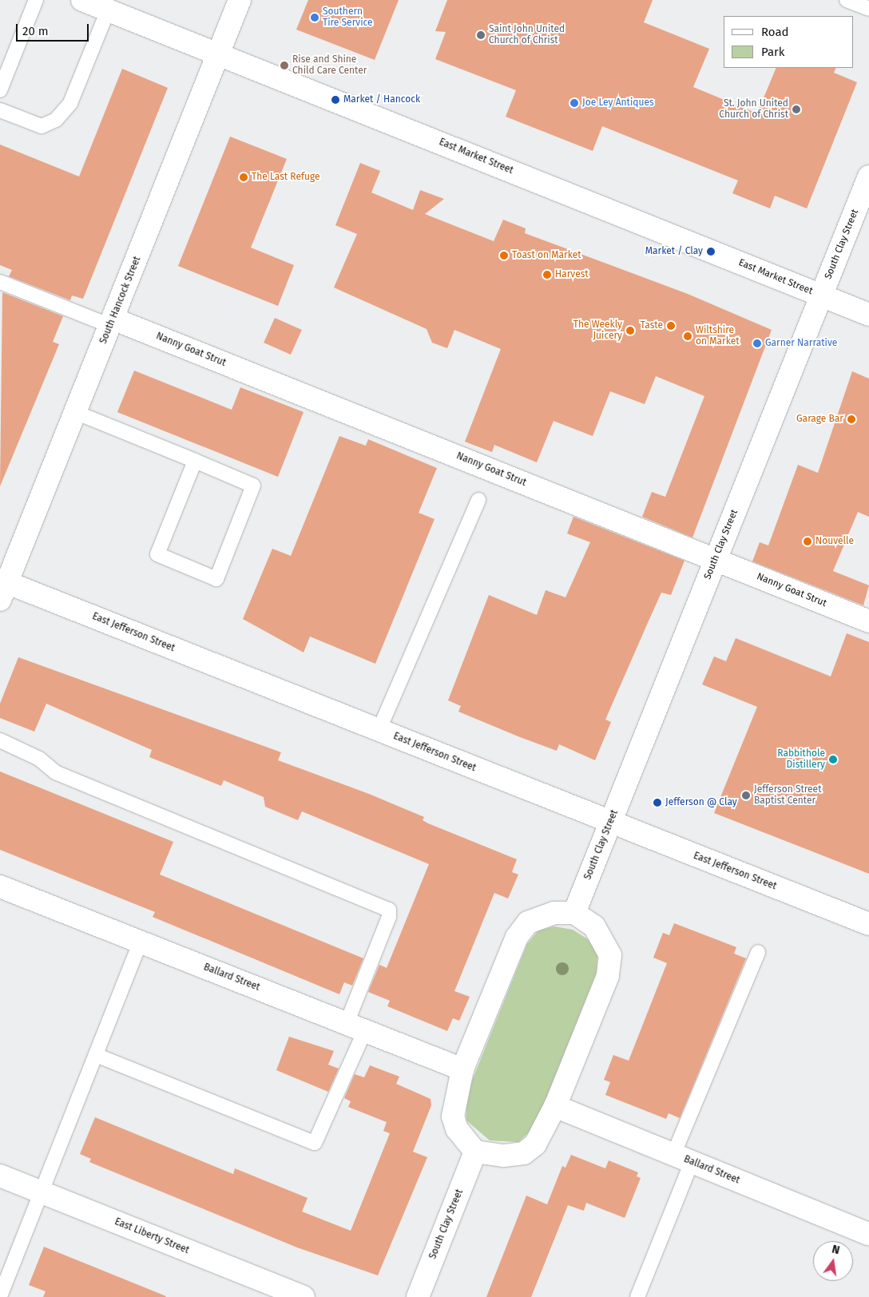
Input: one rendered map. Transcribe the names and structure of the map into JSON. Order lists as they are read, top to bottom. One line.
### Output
{"streets":{"street":["East Market Street","South Clay Street","South Hancock Street","Nanny Goat Strut","East Jefferson Street","Ballard Street","East Liberty Street"]},"crossings":[["East Market Street","South Clay Street"],["East Market Street","South Hancock Street"],["South Clay Street","Nanny Goat Strut"],["South Clay Street","East Jefferson Street"],["South Hancock Street","Nanny Goat Strut"],["South Hancock Street","East Jefferson Street"]],"places":["Southern Tire Service","Saint John United Church of Christ","Rise and Shine Child Care Center","Market / Hancock","Joe Ley Antiques","St. John United Church of Christ","The Last Refuge","Market / Clay","Toast on Market","Harvest","Taste","The Weekly Juicery","Wiltshire on Market","Garner Narrative","Garage Bar","Nouvelle","Rabbithole Distillery","Jefferson Street Baptist Center","Jefferson @ Clay"],"legend":["Road","Park"],"scale_bar":"20 m","north":"top"}
